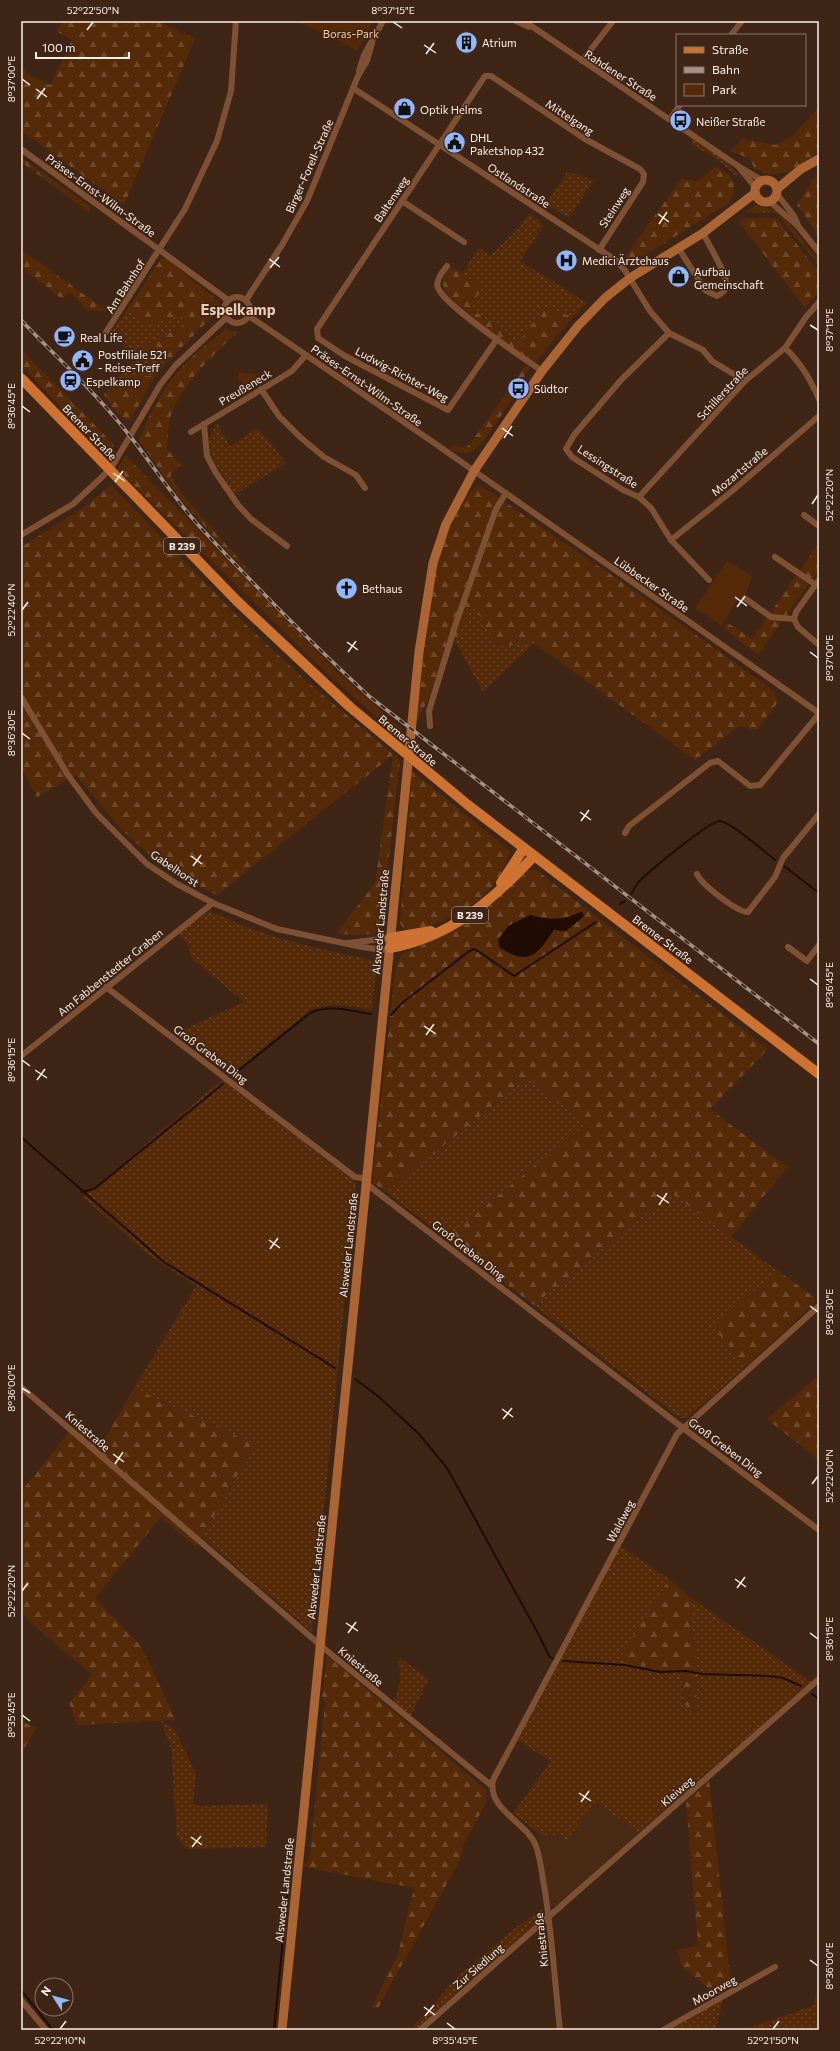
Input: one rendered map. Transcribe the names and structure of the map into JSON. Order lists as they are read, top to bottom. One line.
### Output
{"streets":{"main road":["Bremer Straße","B 239"],"street":["Rahdener Straße","Mittelgang","Birger-Forell-Straße","Ostlandstraße","Präses-Ernst-Wilm-Straße","Baltenweg","Steinweg","Am Bahnhof","Ludwig-Richter-Weg","Preußeneck","Schillerstraße","Lessingstraße","Mozartstraße","Lübbecker Straße","Gabelhorst","Alsweder Landstraße","Am Fabbenstedter Graben","Groß Greben Ding","Kniestraße","Waldweg","Kleiweg","Zur Siedlung","Moorweg"]},"crossings":[["Rahdener Straße","Alsweder Landstraße"],["Mittelgang","Baltenweg"],["Mittelgang","Steinweg"],["Birger-Forell-Straße","Ostlandstraße"],["Birger-Forell-Straße","Präses-Ernst-Wilm-Straße"],["Ostlandstraße","Baltenweg"],["Ostlandstraße","Steinweg"],["Ostlandstraße","Lessingstraße"],["Ostlandstraße","Alsweder Landstraße"],["Präses-Ernst-Wilm-Straße","Am Bahnhof"],["Präses-Ernst-Wilm-Straße","Preußeneck"],["Präses-Ernst-Wilm-Straße","Lübbecker Straße"],["Präses-Ernst-Wilm-Straße","Alsweder Landstraße"],["Baltenweg","Ludwig-Richter-Weg"],["Schillerstraße","Lessingstraße"],["Bremer Straße","B 239"],["Lessingstraße","Mozartstraße"],["B 239","Gabelhorst"],["B 239","Alsweder Landstraße"],["Lübbecker Straße","Alsweder Landstraße"],["Gabelhorst","Alsweder Landstraße"],["Gabelhorst","Am Fabbenstedter Graben"],["Alsweder Landstraße","Groß Greben Ding"],["Alsweder Landstraße","Kniestraße"],["Am Fabbenstedter Graben","Groß Greben Ding"],["Groß Greben Ding","Waldweg"],["Kniestraße","Waldweg"],["Kniestraße","Kleiweg"],["Kniestraße","Zur Siedlung"],["Kleiweg","Zur Siedlung"]],"districts":["Espelkamp"],"parks":["Boras-Park"],"places":{"building":["Atrium"],"shop":["Optik Helms","Aufbau Gemeinschaft"],"bus stop":["Neißer Straße","Südtor"],"public building":["DHL Paketshop 432","Postfiliale 521 - Reise-Treff"],"hospital":["Medici Ärztehaus"],"cafe":["Real Life"],"station":["Espelkamp"],"church":["Bethaus"]},"legend":["Straße","Bahn","Park"],"scale_bar":"100 m","north":"top left","coordinates":["52°22'50\"N","8°37'15\"E","8°37'00\"E","8°36'45\"E","52°22'20\"N","52°22'40\"N","8°36'30\"E","8°36'15\"E","8°36'00\"E","52°22'00\"N","8°35'45\"E","52°22'10\"N","52°21'50\"N"]}
